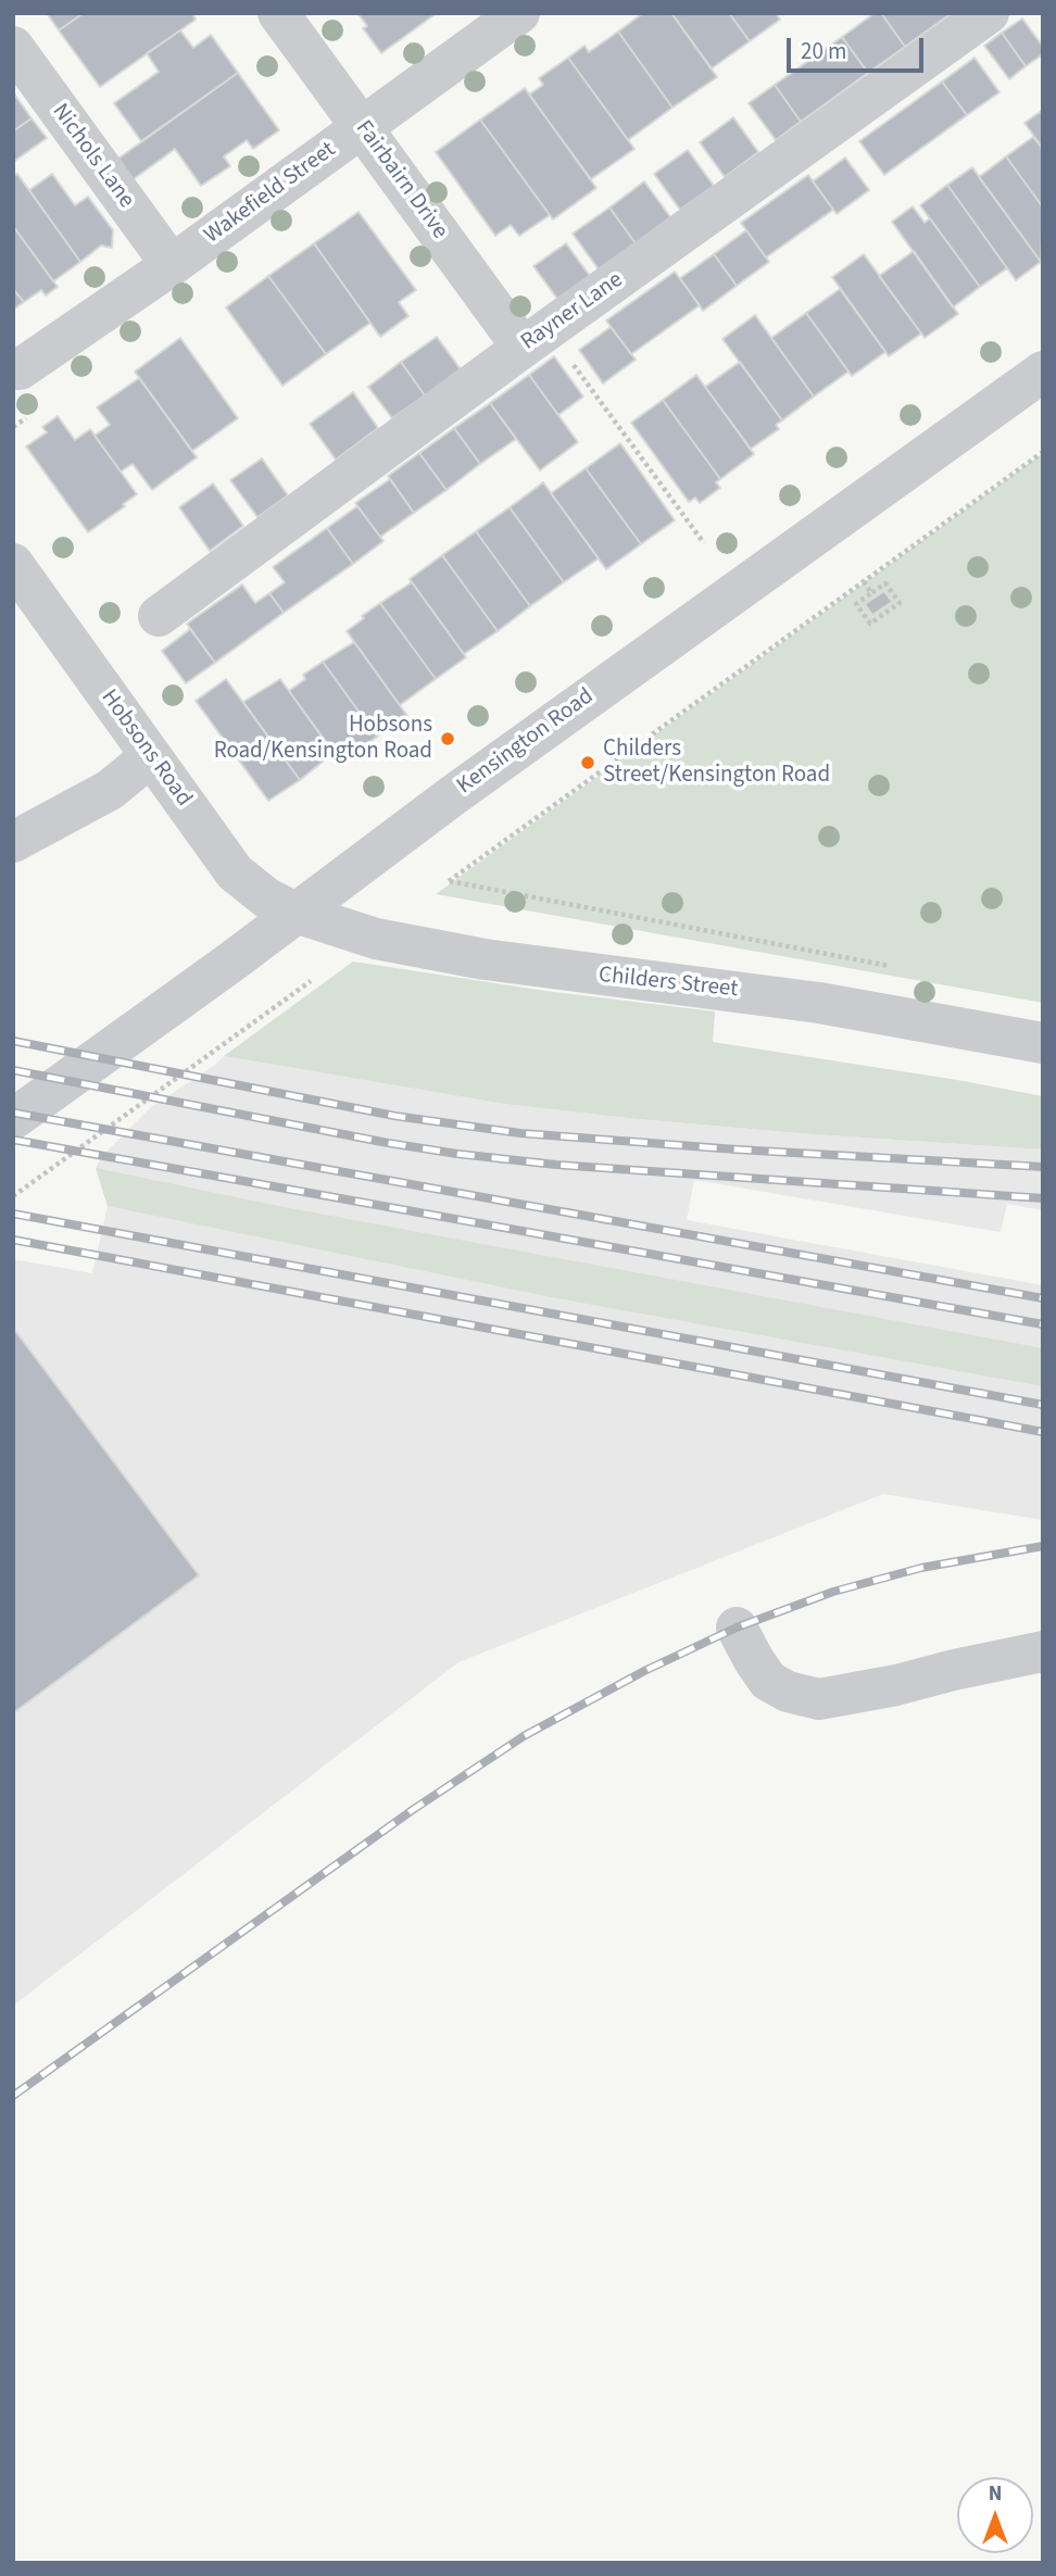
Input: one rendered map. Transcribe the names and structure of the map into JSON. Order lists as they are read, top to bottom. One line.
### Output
{"streets":{"street":["Nichols Lane","Fairbairn Drive","Wakefield Street","Rayner Lane","Kensington Road","Hobsons Road","Childers Street"]},"crossings":[["Nichols Lane","Wakefield Street"],["Fairbairn Drive","Wakefield Street"],["Fairbairn Drive","Rayner Lane"],["Kensington Road","Hobsons Road"],["Kensington Road","Childers Street"],["Hobsons Road","Childers Street"]],"places":["Hobsons Road/Kensington Road","Childers Street/Kensington Road"],"scale_bar":"20 m","north":"top"}
